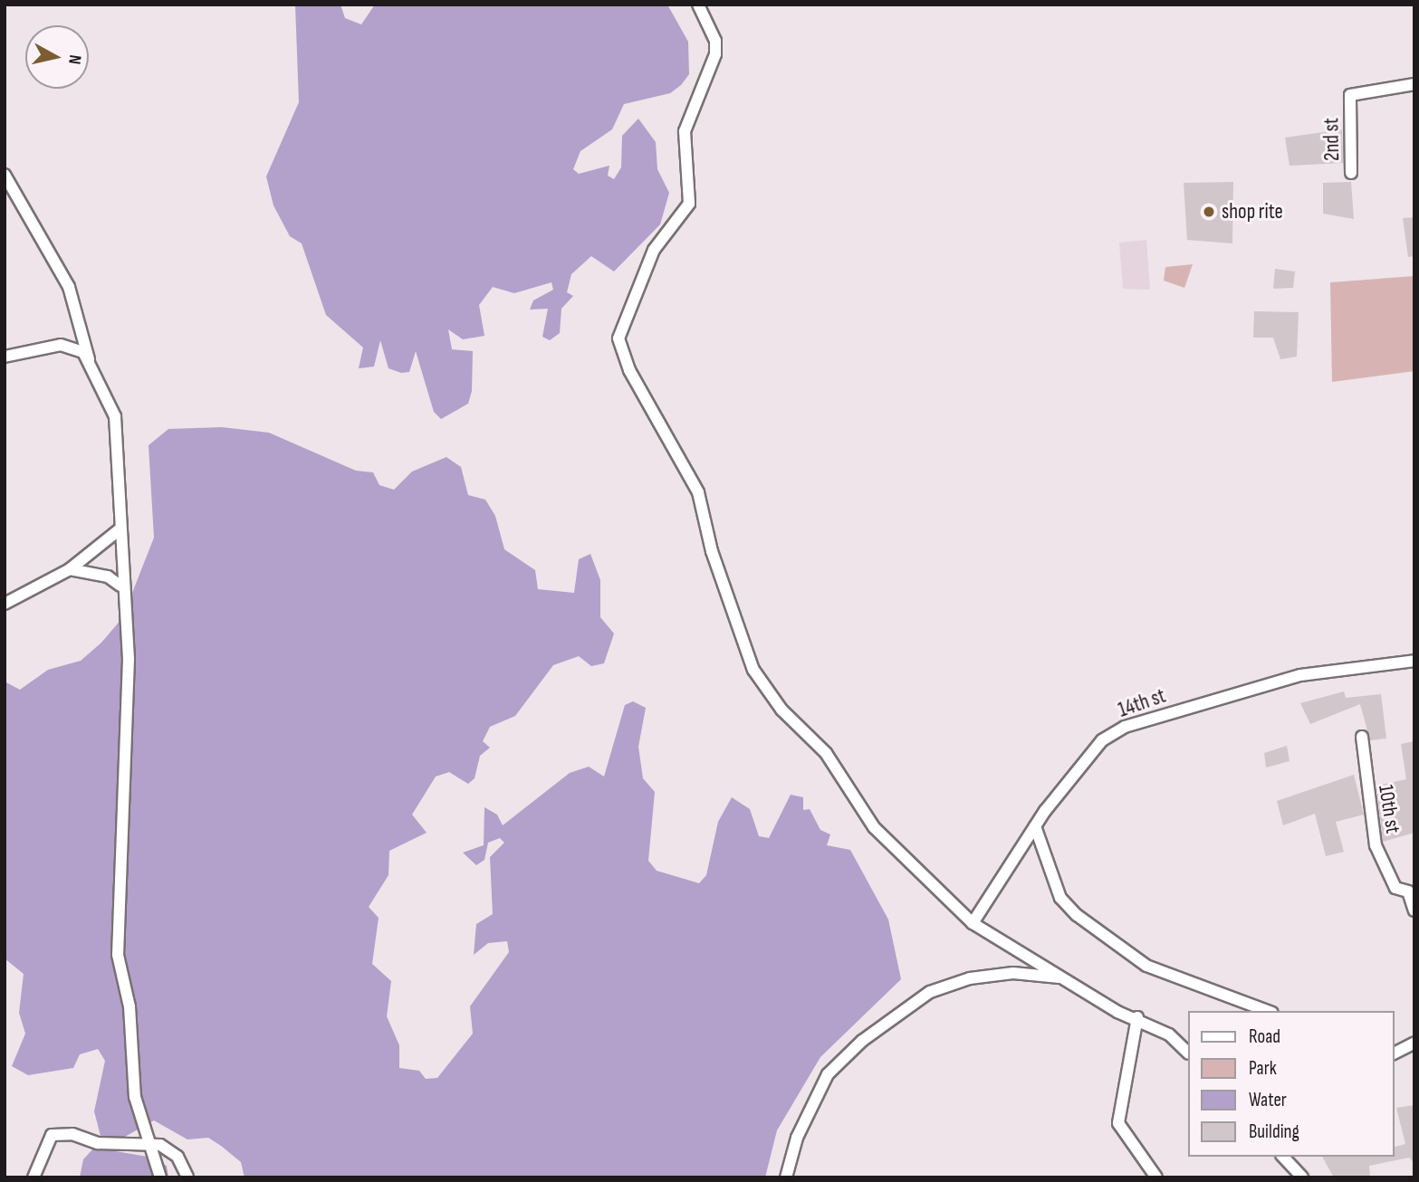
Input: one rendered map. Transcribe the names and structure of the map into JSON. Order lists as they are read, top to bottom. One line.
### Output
{"streets":{"street":["2nd st","14th st","10th st"]},"places":["shop rite"],"legend":["Road","Park","Water","Building"],"north":"right"}
